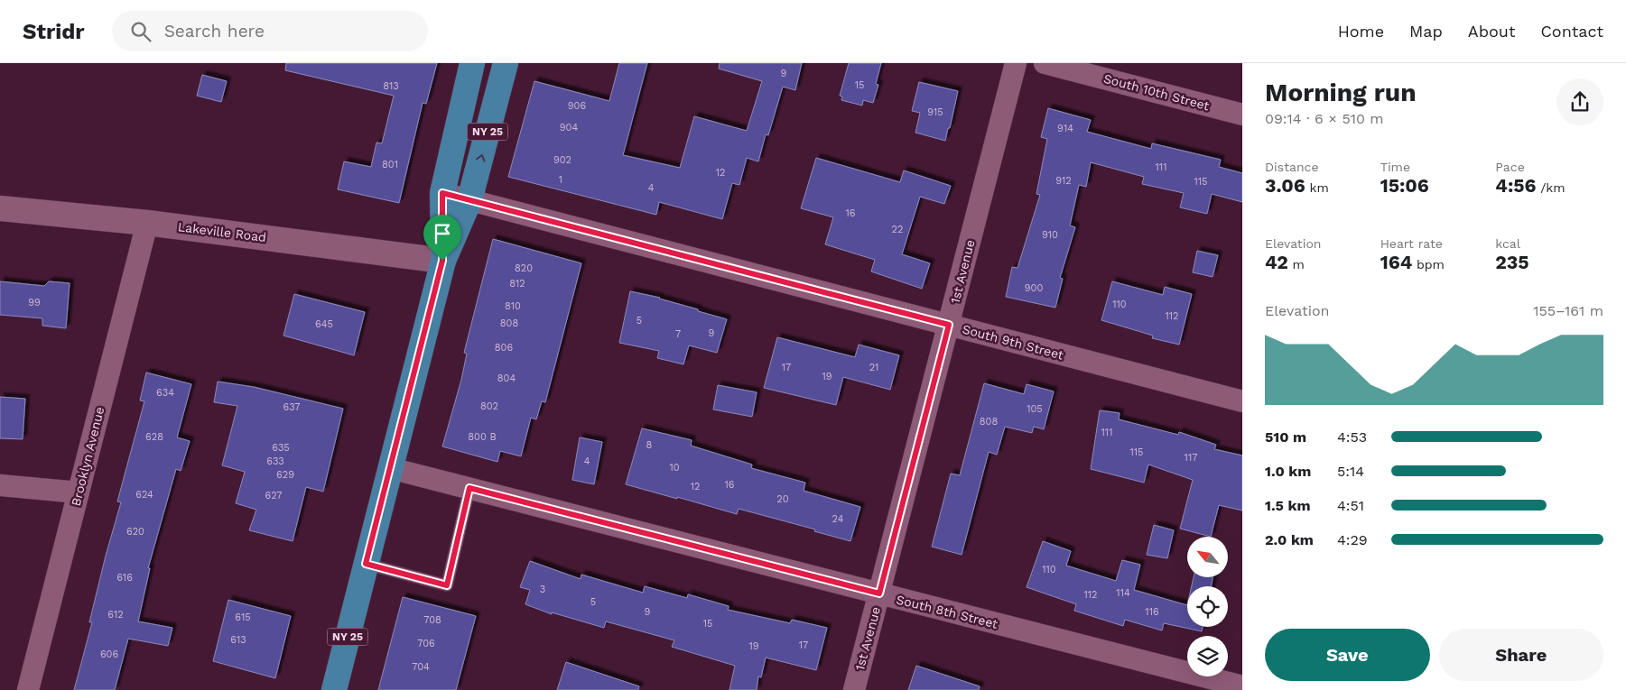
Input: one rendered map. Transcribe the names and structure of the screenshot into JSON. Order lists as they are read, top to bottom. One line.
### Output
{"streets":{"main road":["NY 25","Lakeville Road"],"street":["South 10th Street","1st Avenue","South 9th Street","Brooklyn Avenue","South 8th Street"]},"crossings":[["NY 25","Lakeville Road"],["NY 25","South 9th Street"],["NY 25","South 8th Street"],["Lakeville Road","Brooklyn Avenue"],["1st Avenue","South 9th Street"],["1st Avenue","South 8th Street"]],"house_numbers":["9","15","813","906","915","904","914","902","801","111","12","1","912","115","4","16","22","910","820","812","900","99","110","810","112","5","808","645","9","7","806","17","21","19","804","634","802","637","105","808","111","628","800 B","8","635","115","117","633","4","10","629","16","12","624","627","20","24","620","110","616","3","114","112","5","9","116","612","615","708","15","613","706","17","19","606","704"],"north":"top left","page":{"header":"Stridr","search":"Search here","nav":["Home","Map","About","Contact"],"heading":["Morning run","09:14 · 6 × 510 m"],"stats":[["Distance","3.06 km"],["Time","15:06"],["Pace","4:56 /km"],["Elevation","42 m"],["Heart rate","164 bpm"],["kcal","235"]],"chart":["Elevation","155–161 m"],"list":[{"name":"510 m","note":"4:53"},{"name":"1.0 km","note":"5:14"},{"name":"1.5 km","note":"4:51"},{"name":"2.0 km","note":"4:29"}],"buttons":["Save","Share"]}}
